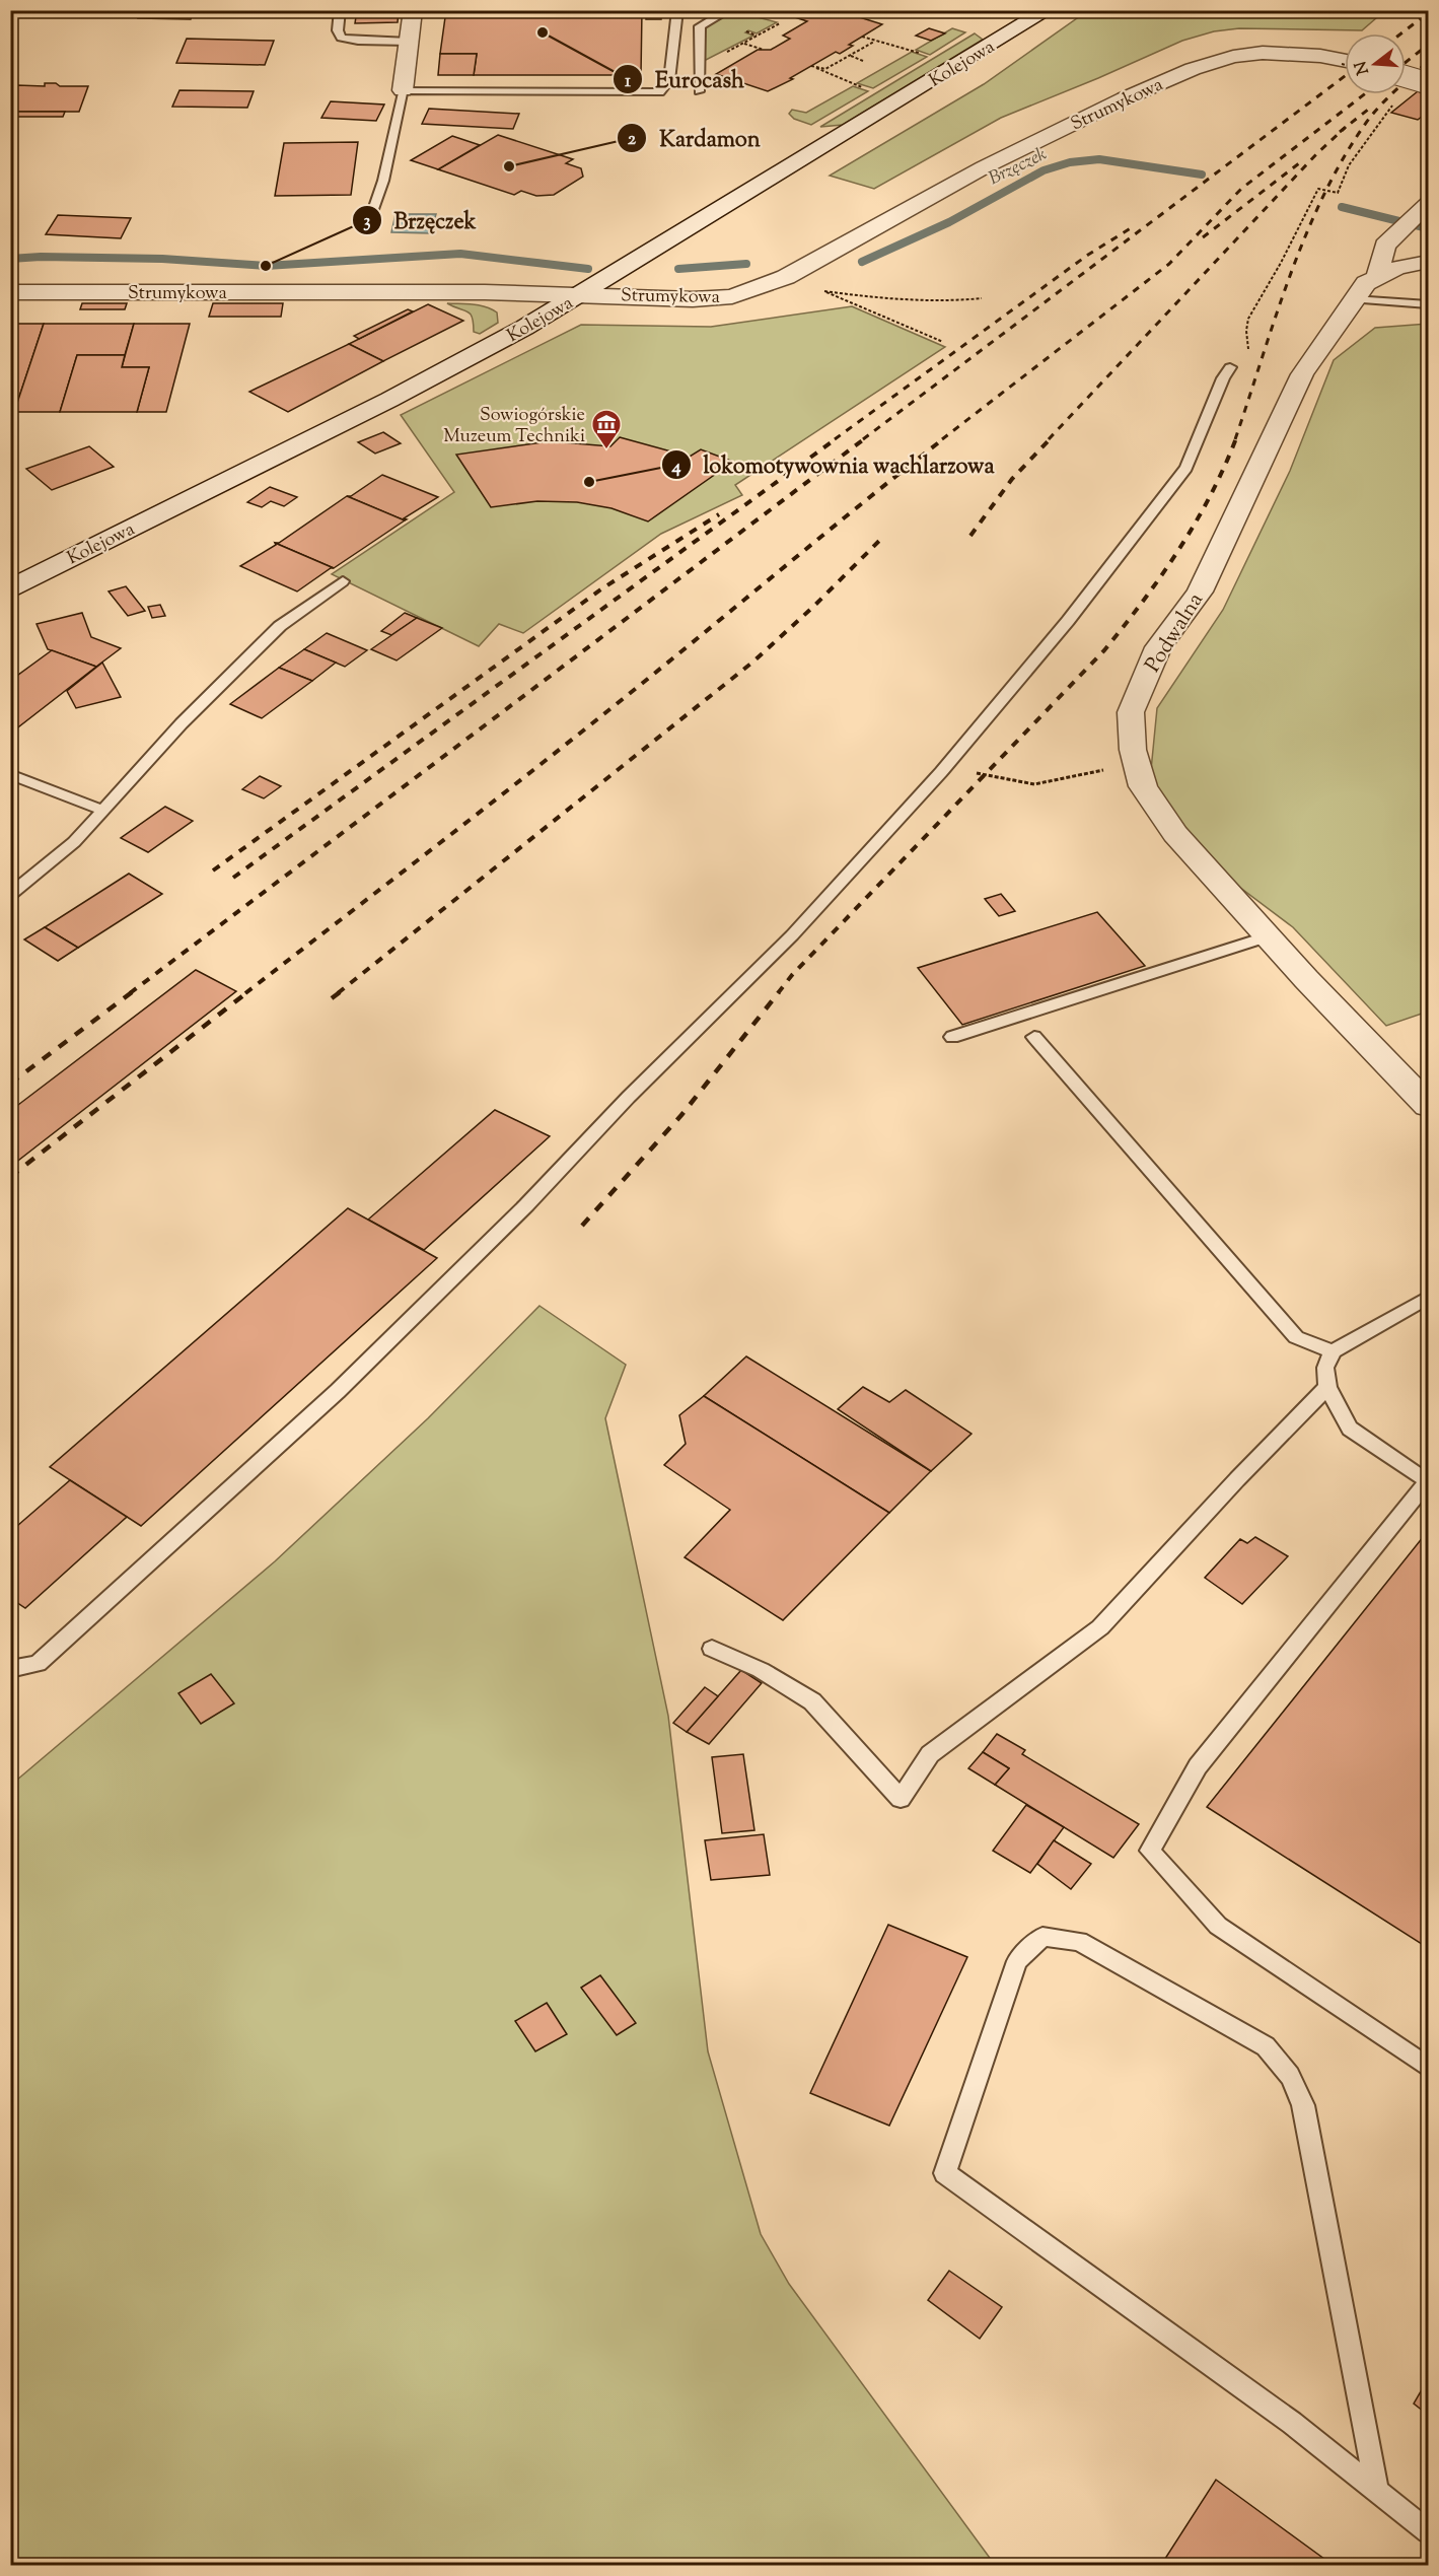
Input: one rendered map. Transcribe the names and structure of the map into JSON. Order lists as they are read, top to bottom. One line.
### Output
{"streets":{"street":["Kolejowa","Strumykowa","Podwalna"]},"crossings":[["Kolejowa","Strumykowa"]],"water":["Brzęczek"],"places":{"other":["Eurocash","Kardamon","Brzęczek","lokomotywownia wachlarzowa"],"museum":["Sowiogórskie Muzeum Techniki"]},"north":"left"}
